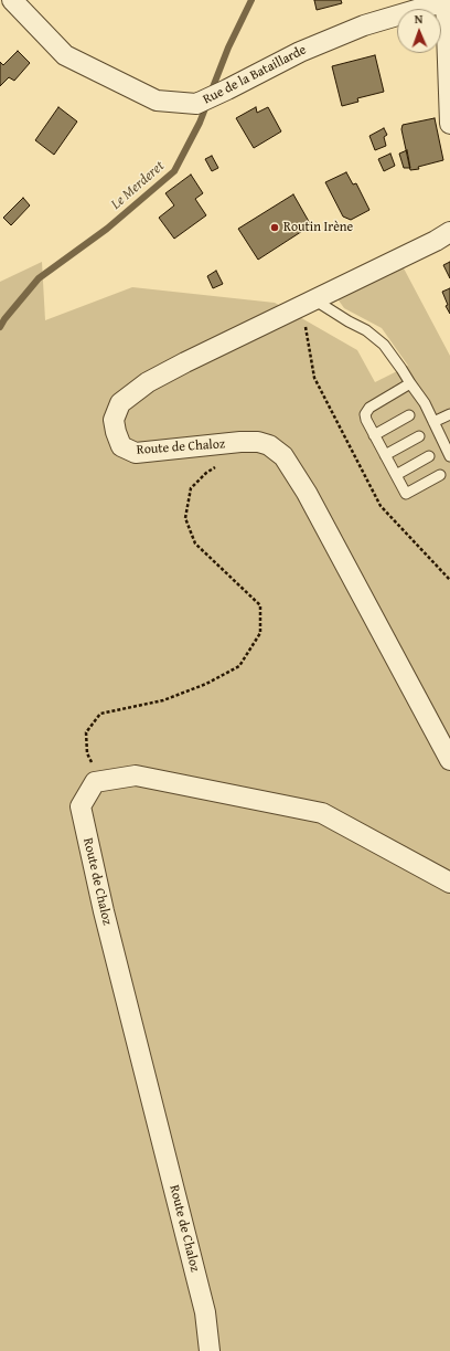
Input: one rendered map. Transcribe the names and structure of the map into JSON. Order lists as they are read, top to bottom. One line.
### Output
{"streets":{"street":["Rue de la Bataillarde","Route de Chaloz"]},"water":["Le Merderet"],"places":["Routin Irène"],"north":"top"}
